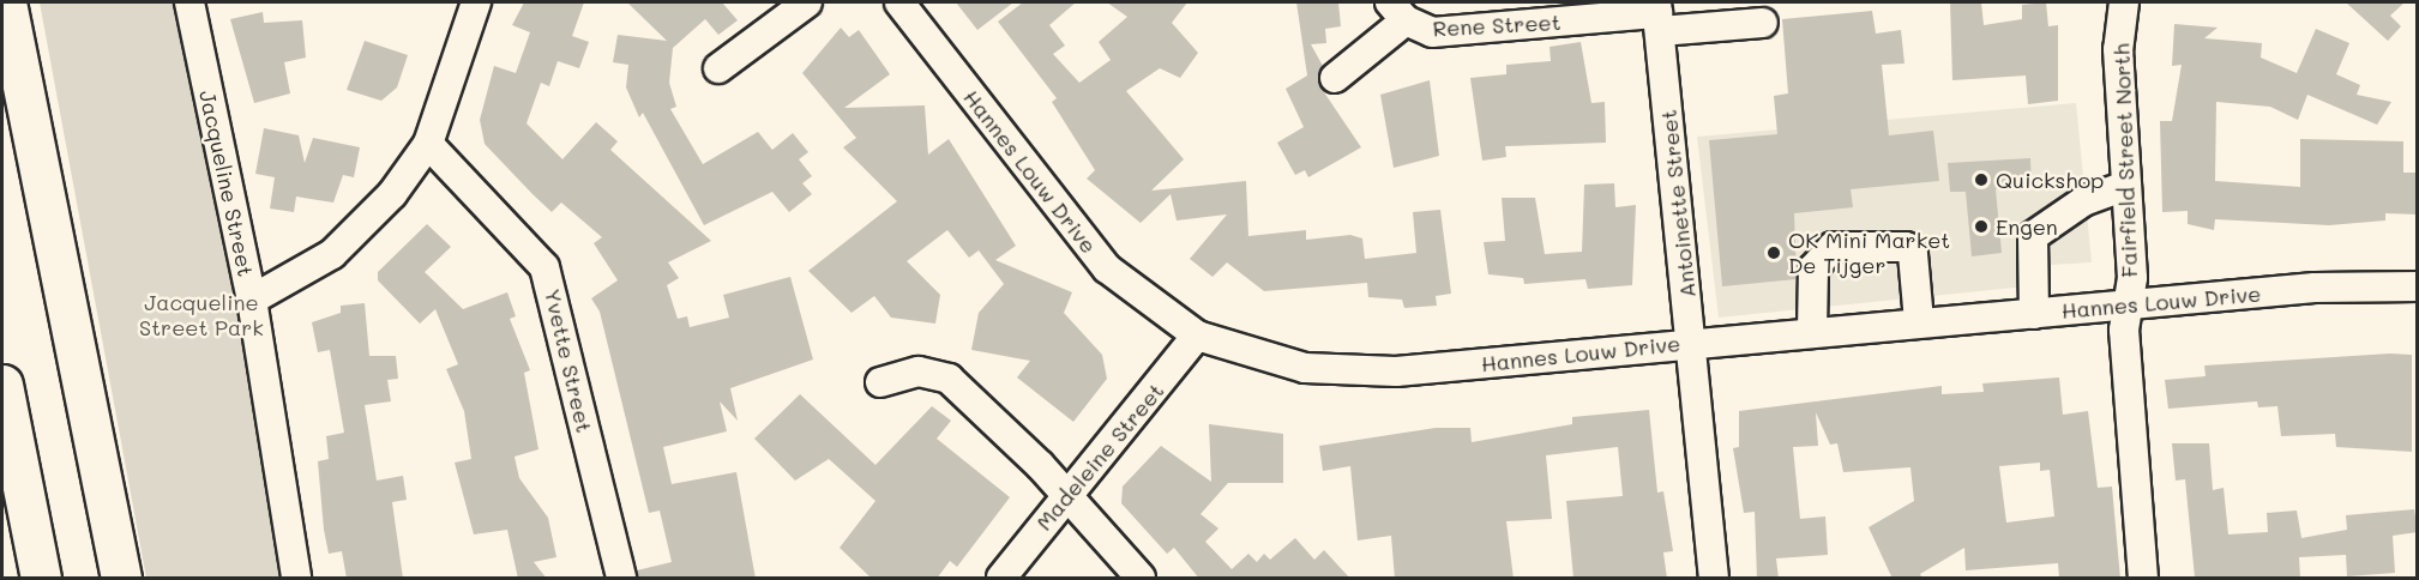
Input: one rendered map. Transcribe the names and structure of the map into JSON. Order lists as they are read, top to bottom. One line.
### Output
{"streets":{"street":["Rene Street","Fairfield Street North","Hannes Louw Drive","Jacqueline Street","Antoinette Street","Yvette Street","Madeleine Street"]},"crossings":[["Rene Street","Antoinette Street"],["Fairfield Street North","Hannes Louw Drive"],["Hannes Louw Drive","Antoinette Street"],["Hannes Louw Drive","Madeleine Street"]],"parks":["Jacqueline Street Park"],"places":["Quickshop","Engen","OK Mini Market De Tijger"]}
